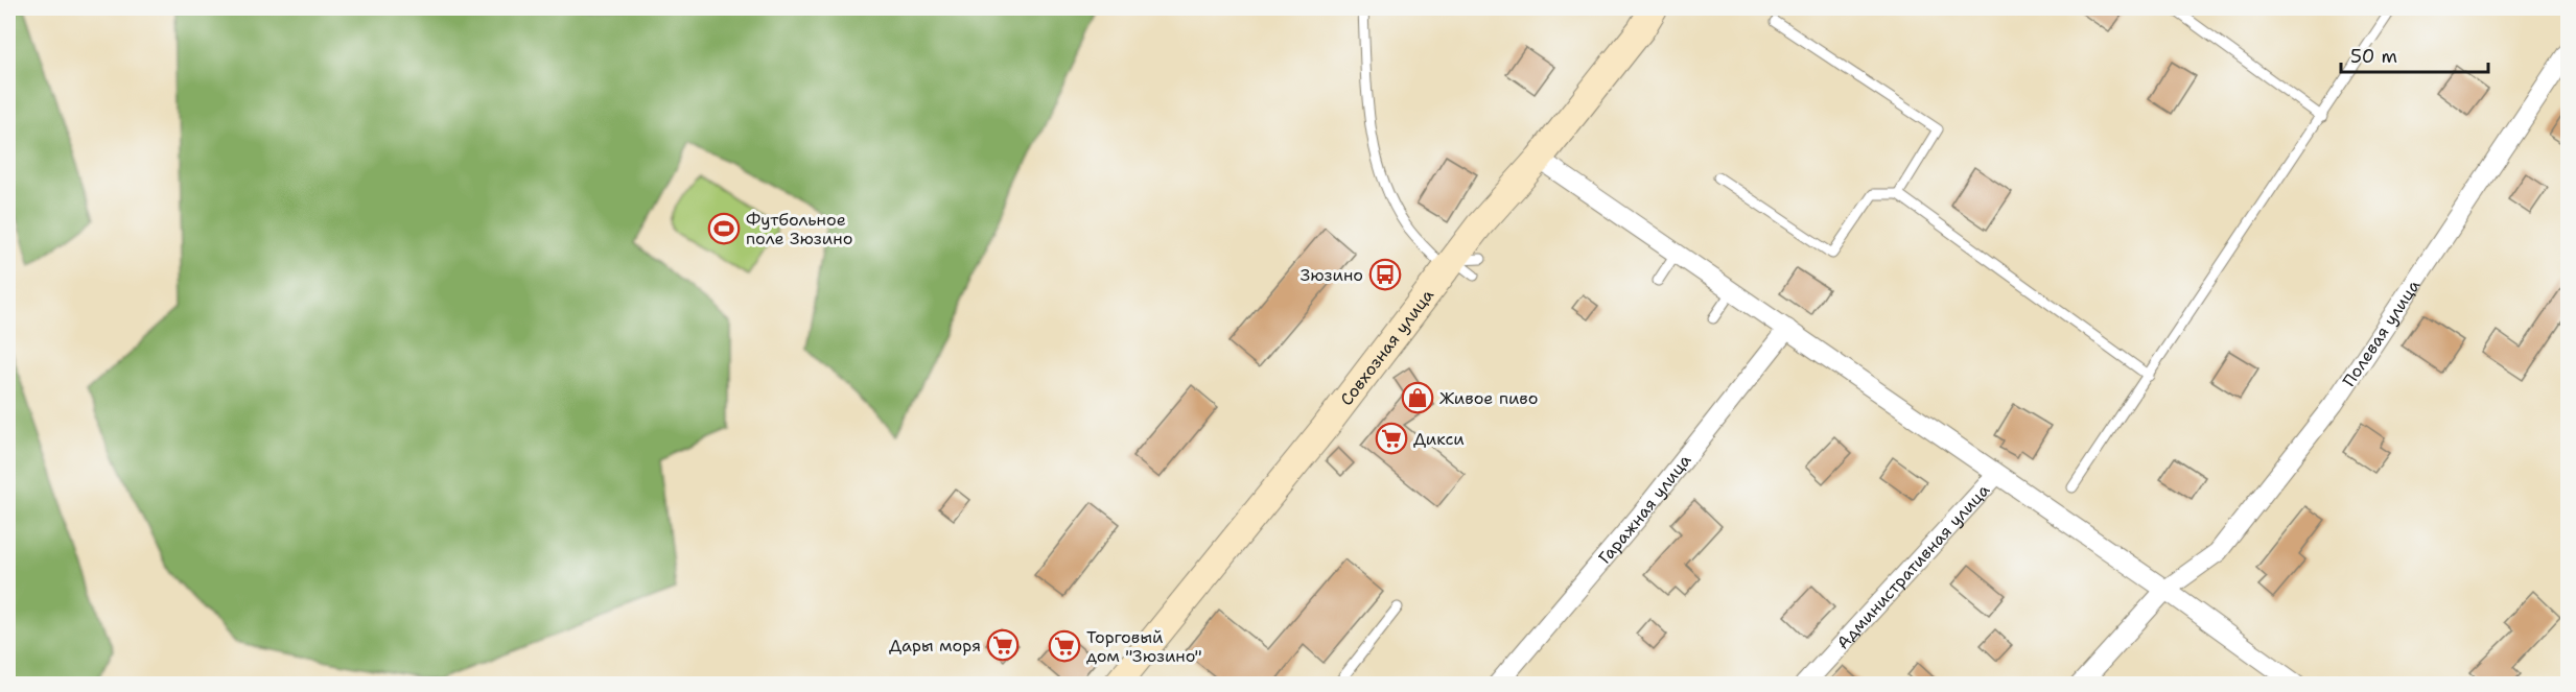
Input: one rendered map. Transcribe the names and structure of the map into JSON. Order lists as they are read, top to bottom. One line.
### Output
{"streets":{"street":["Полевая улица","Совхозная улица","Гаражная улица","Административная улица"]},"places":{"sports":["Футбольное поле Зюзино"],"bus stop":["Зюзино"],"shop":["Живое пиво"],"supermarket":["Дикси","Дары моря","Торговый дом \"Зюзино\""]},"scale_bar":"50 m"}
